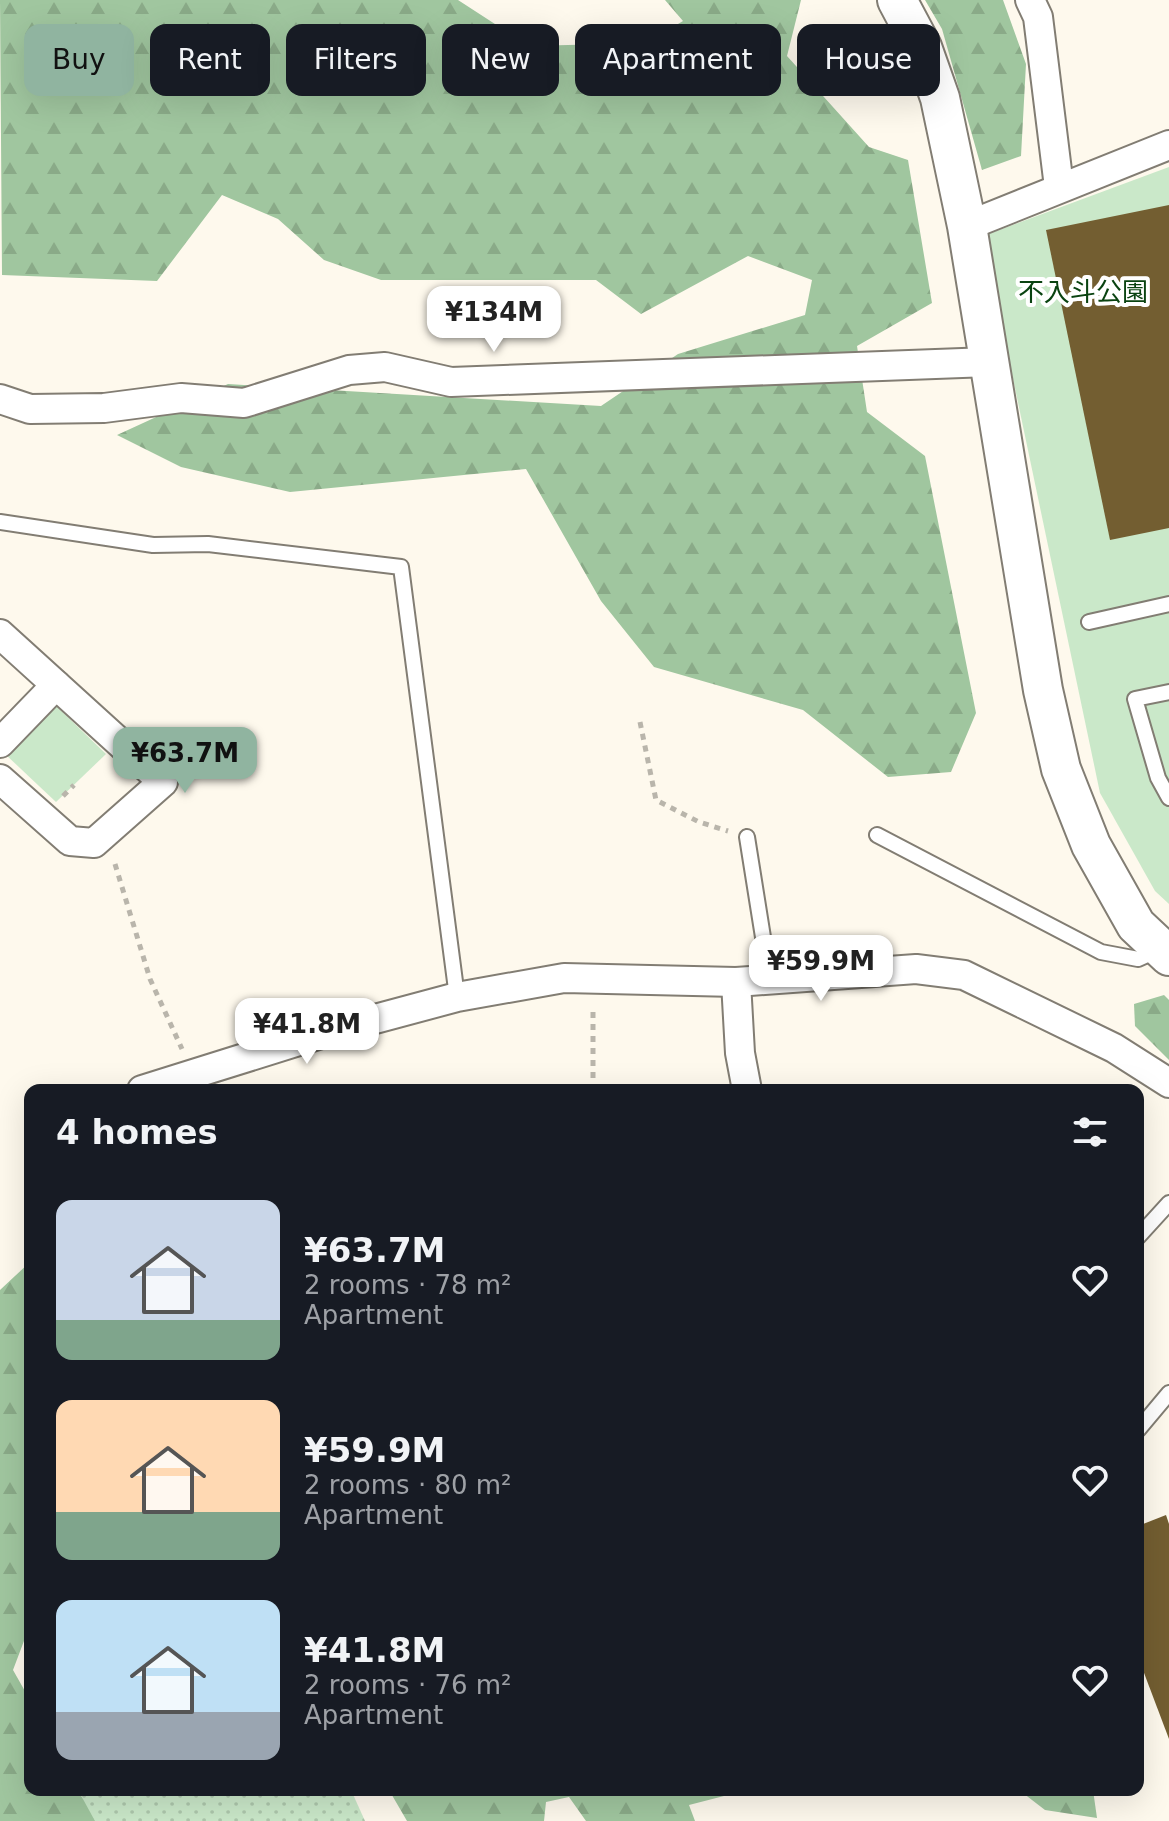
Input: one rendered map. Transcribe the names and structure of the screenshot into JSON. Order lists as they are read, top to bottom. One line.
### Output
{"parks":["不入斗公園"],"page":{"chip":["Buy","Rent","Filters","New","Apartment","House"],"price":["¥134M","¥63.7M","¥59.9M","¥41.8M"],"heading":"4 homes","list":[{"name":"¥63.7M","note":"2 rooms · 78 m² · Apartment"},{"name":"¥59.9M","note":"2 rooms · 80 m² · Apartment"},{"name":"¥41.8M","note":"2 rooms · 76 m² · Apartment"}]}}
